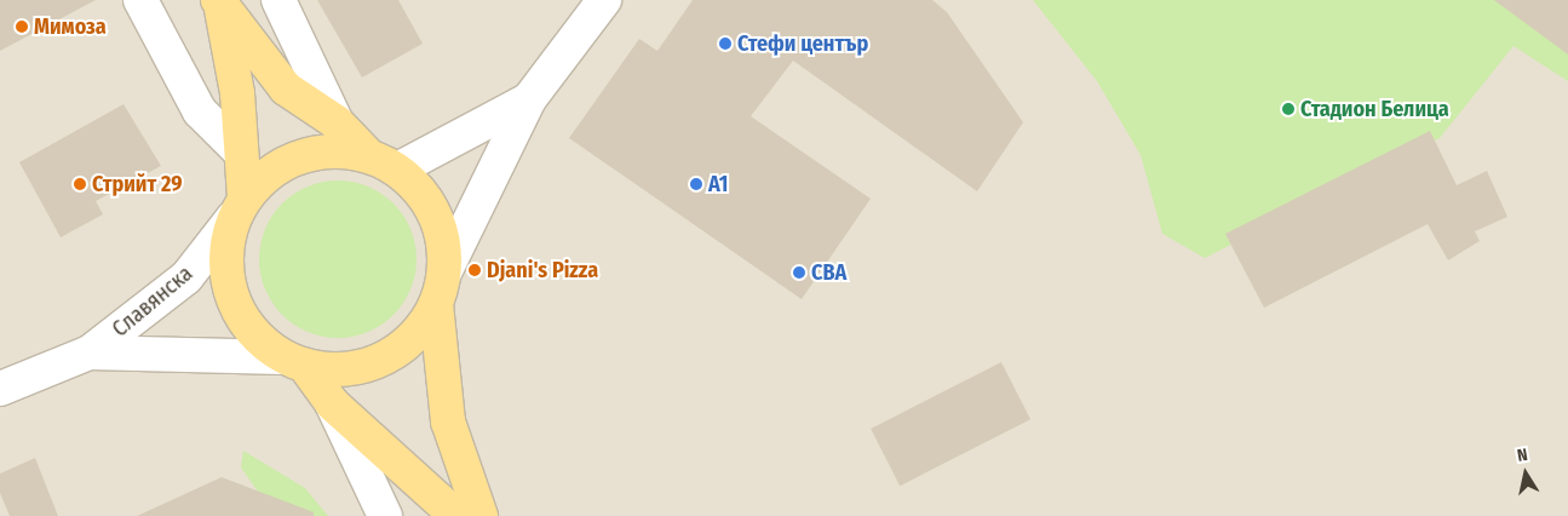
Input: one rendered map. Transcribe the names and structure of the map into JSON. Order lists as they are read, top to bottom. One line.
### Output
{"streets":{"street":["Славянска"]},"places":["Мимоза","Стефи център","Стадион Белица","Стрийт 29","A1","Djani's Pizza","CBA"],"north":"top"}
